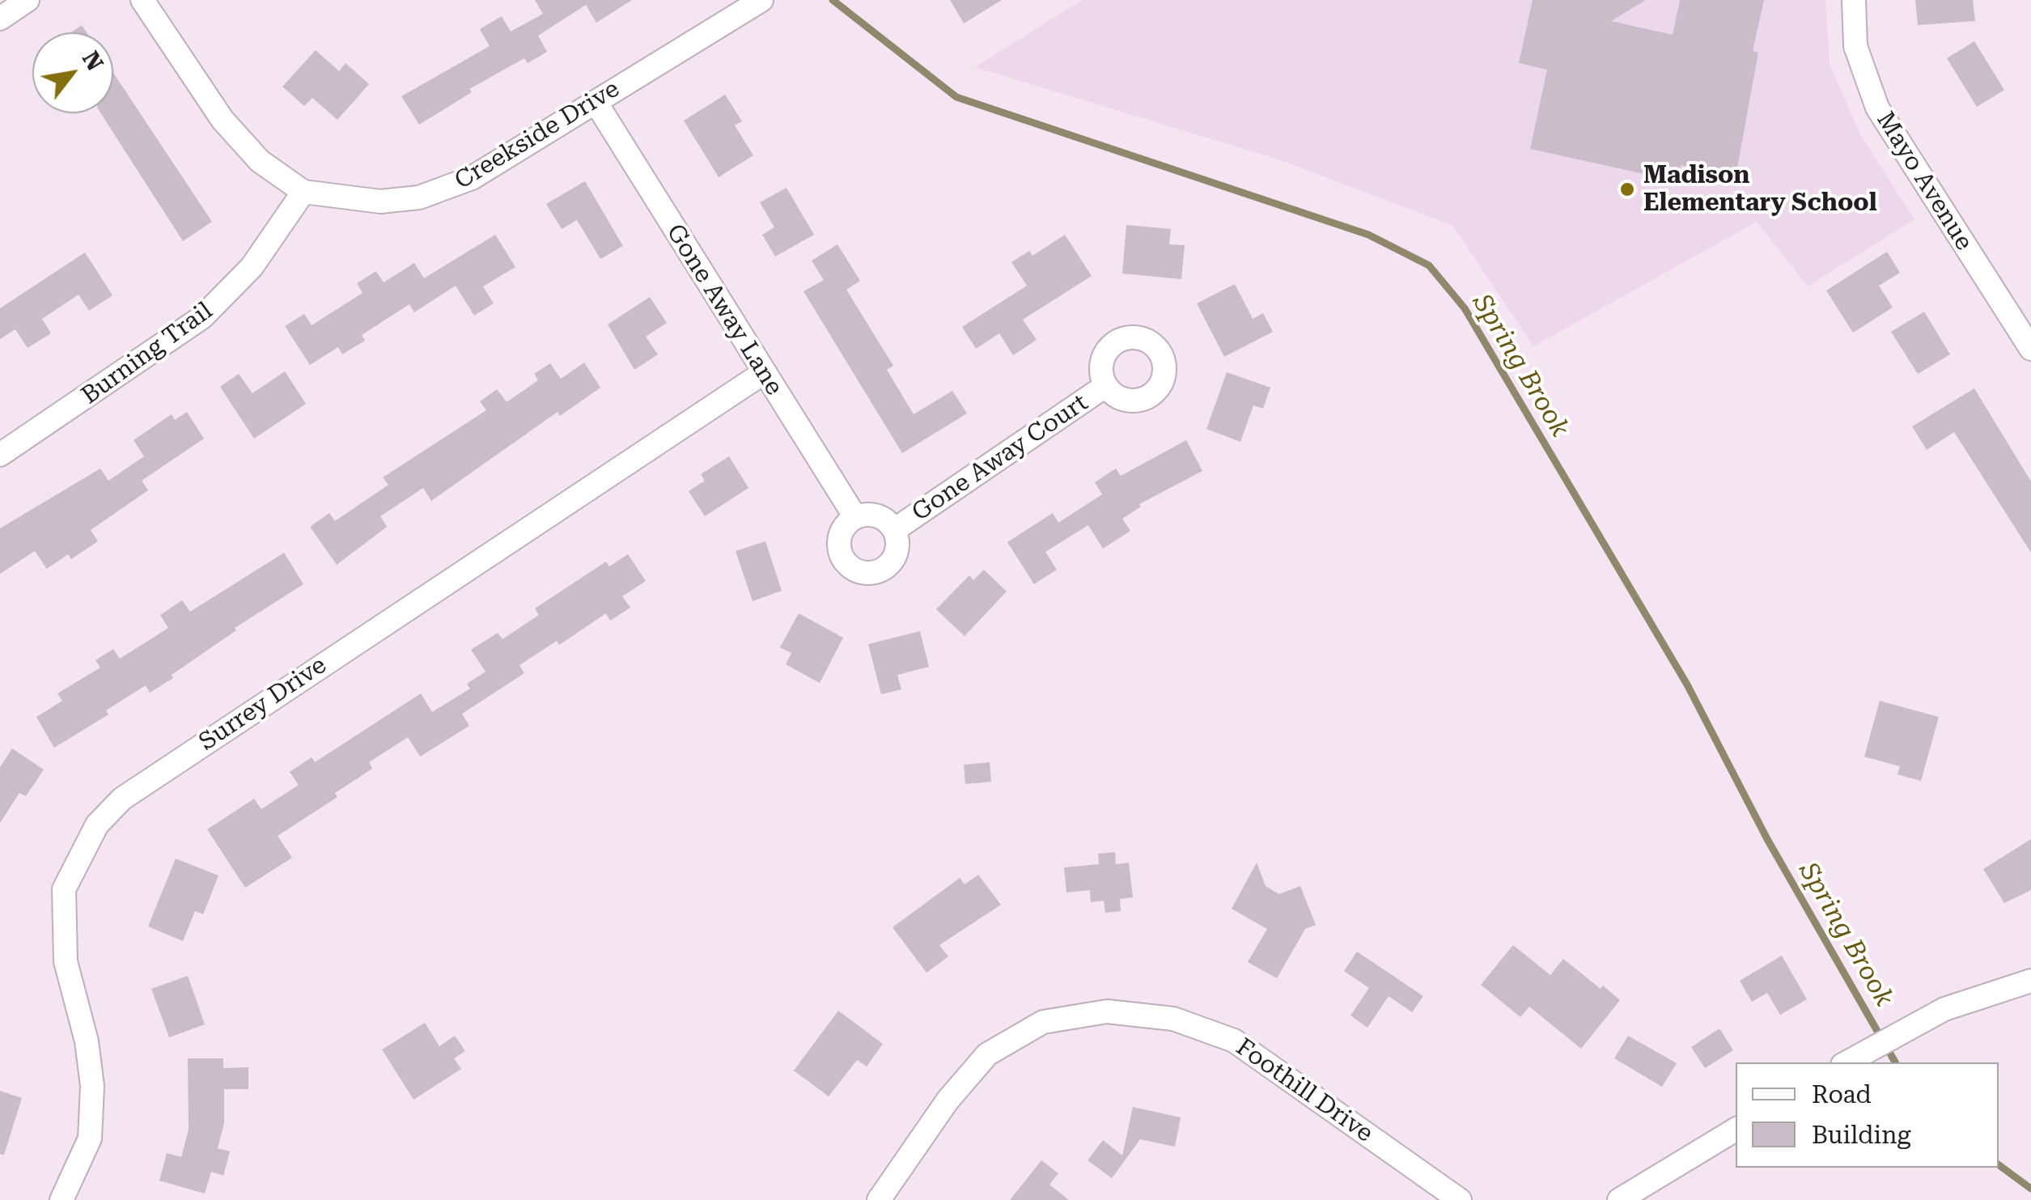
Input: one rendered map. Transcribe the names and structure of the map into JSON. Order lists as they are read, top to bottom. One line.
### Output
{"streets":{"street":["Creekside Drive","Mayo Avenue","Gone Away Lane","Burning Trail","Gone Away Court","Surrey Drive","Foothill Drive"]},"crossings":[["Creekside Drive","Gone Away Lane"],["Creekside Drive","Burning Trail"],["Gone Away Lane","Gone Away Court"],["Gone Away Lane","Surrey Drive"]],"water":["Spring Brook"],"places":["Madison Elementary School"],"legend":["Road","Building"],"north":"top right"}
